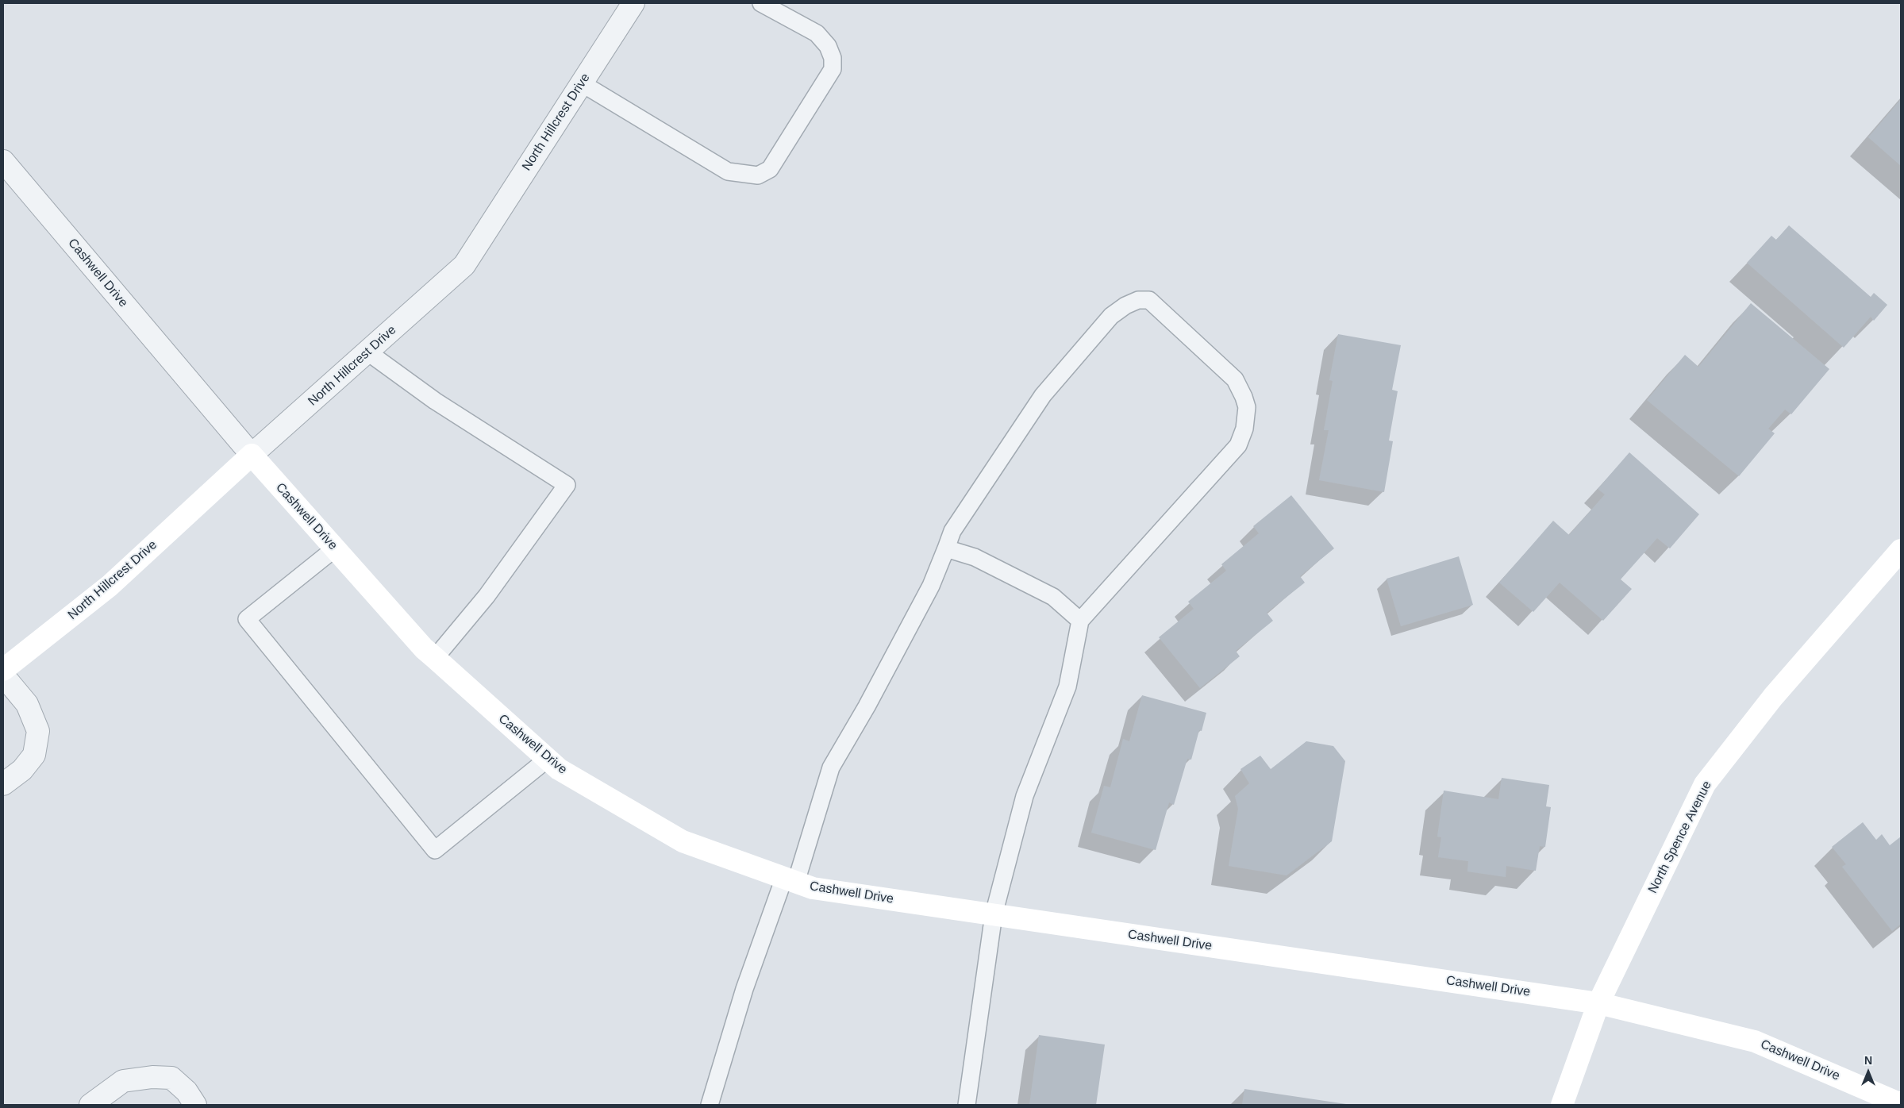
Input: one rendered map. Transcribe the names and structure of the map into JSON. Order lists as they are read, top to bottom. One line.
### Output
{"streets":{"street":["North Hillcrest Drive","Cashwell Drive","North Spence Avenue"]},"crossings":[["North Hillcrest Drive","Cashwell Drive"],["Cashwell Drive","North Spence Avenue"]],"north":"top"}
